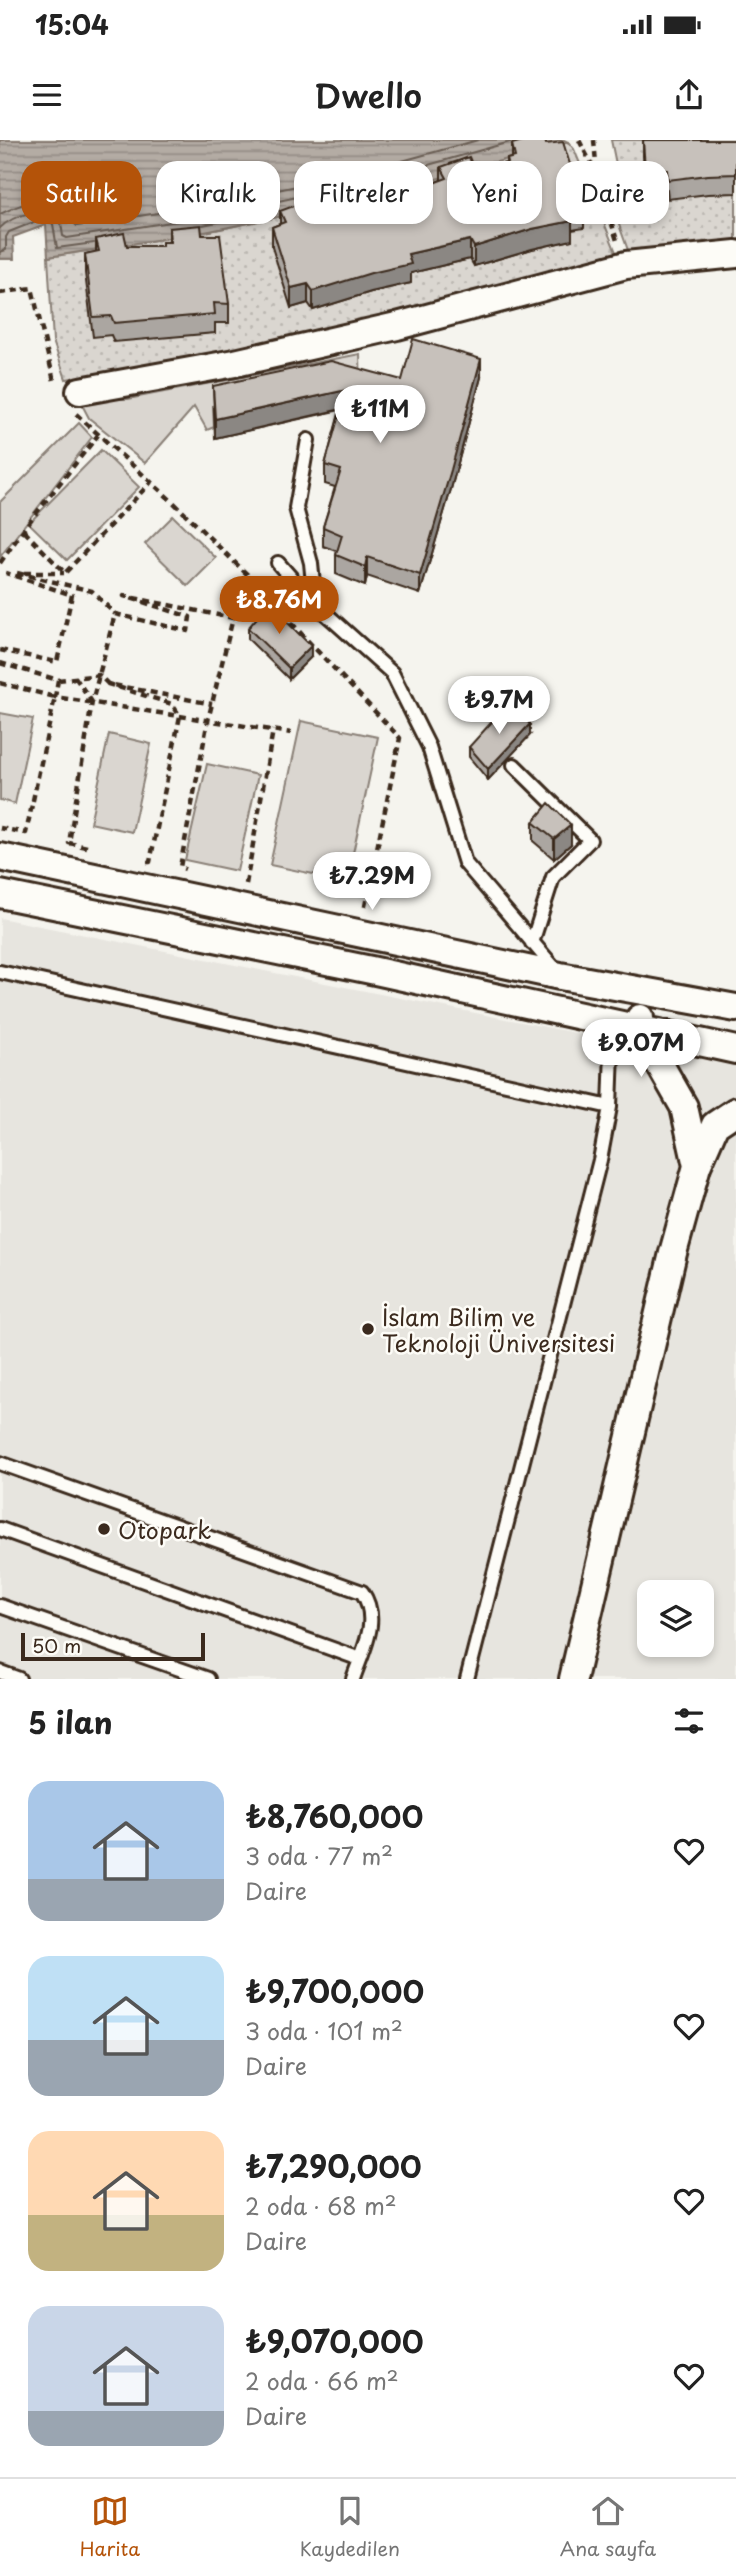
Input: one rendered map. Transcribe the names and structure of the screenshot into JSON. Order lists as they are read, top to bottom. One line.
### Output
{"places":["İslam Bilim ve Teknoloji Üniversitesi","Otopark"],"scale_bar":"50 m","page":{"status":"15:04","header":"Dwello","chip":["Satılık","Kiralık","Filtreler","Yeni","Daire"],"price":["₺11M","₺8.76M","₺9.7M","₺7.29M","₺9.07M"],"scale":"50 m","heading":"5 ilan","list":[{"name":"₺8,760,000","note":"3 oda · 77 m² · Daire"},{"name":"₺9,700,000","note":"3 oda · 101 m² · Daire"},{"name":"₺7,290,000","note":"2 oda · 68 m² · Daire"},{"name":"₺9,070,000","note":"2 oda · 66 m² · Daire"}],"tabs":["Harita","Kaydedilen","Ana sayfa"]}}
